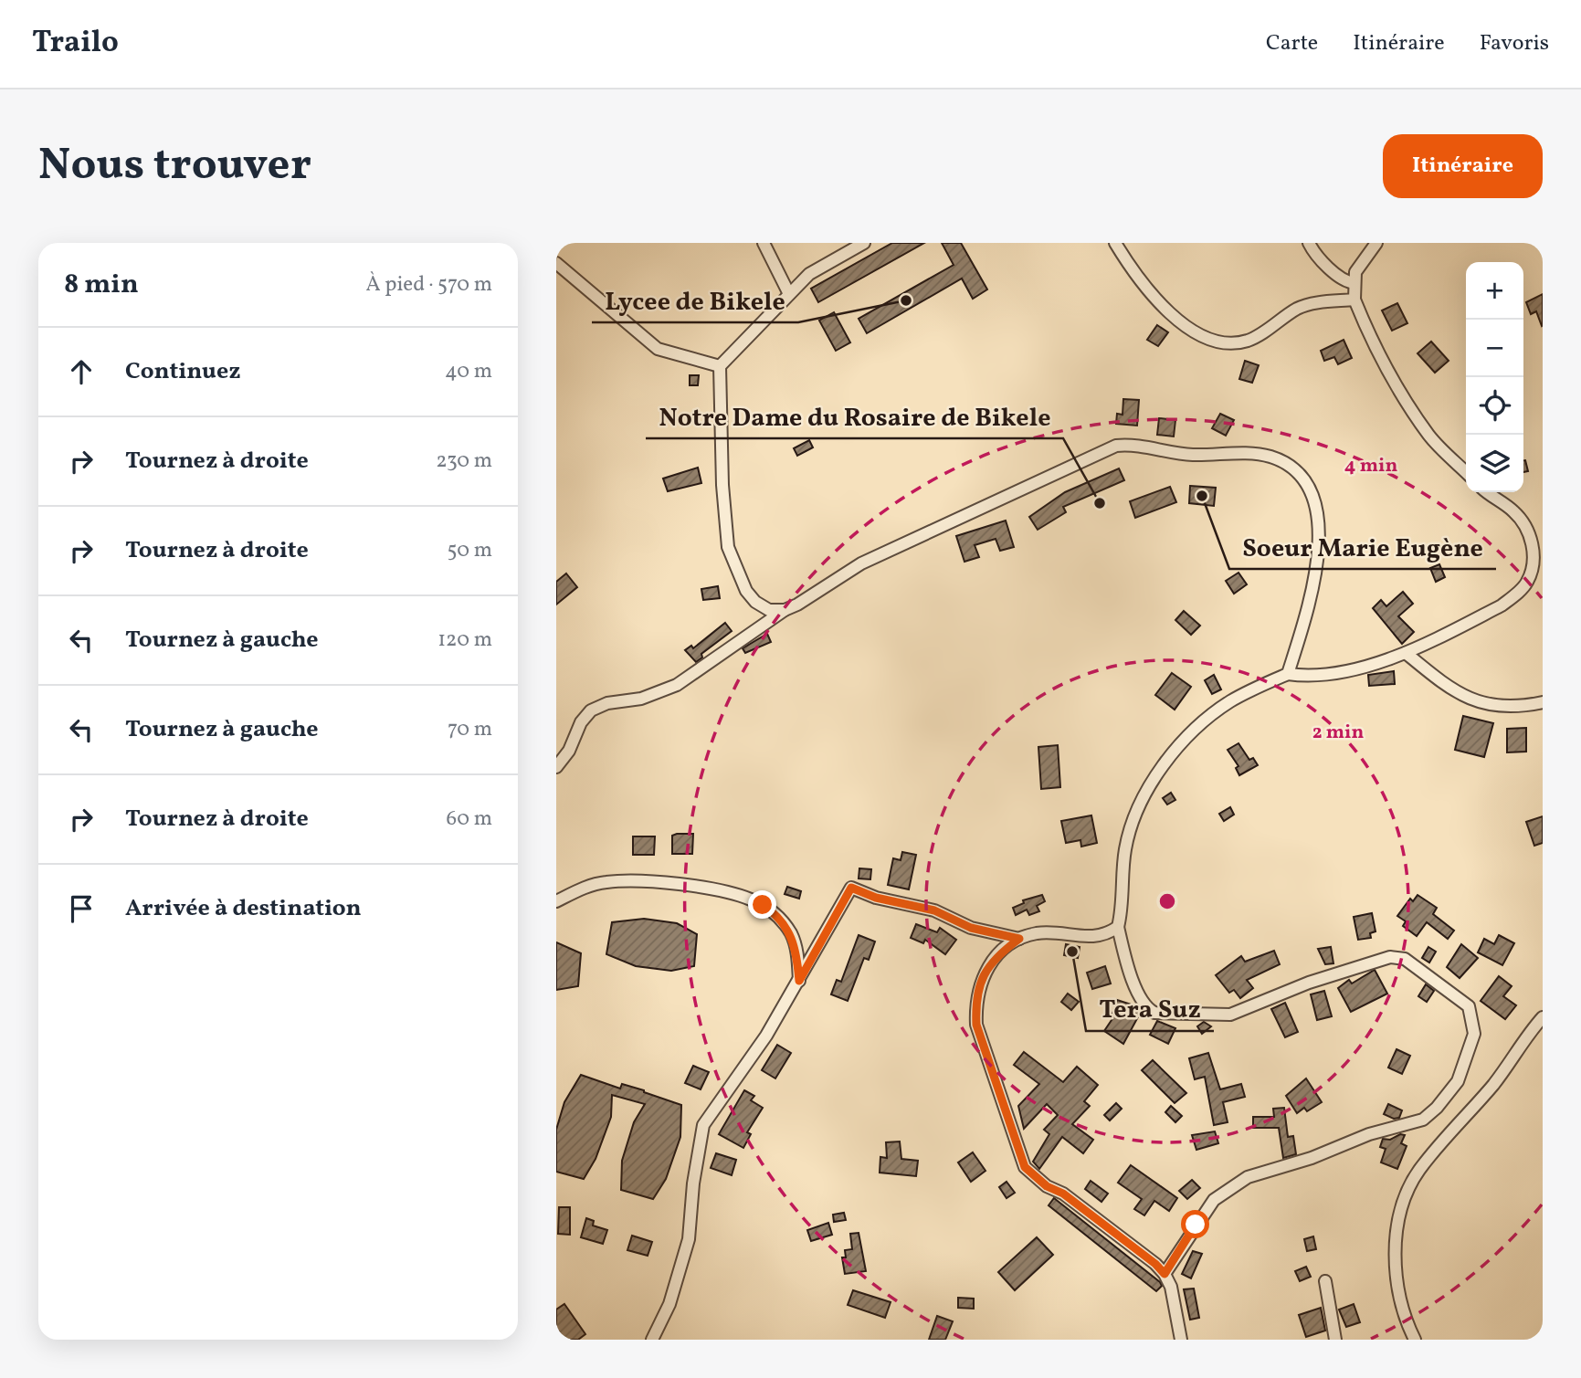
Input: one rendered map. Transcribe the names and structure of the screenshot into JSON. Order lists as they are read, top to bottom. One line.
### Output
{"places":["Lycee de Bikele","Soeur Marie Eugène","Notre Dame du Rosaire de Bikele","Tera Suz"],"page":{"header":"Trailo","nav":["Carte","Itinéraire","Favoris"],"buttons":"Itinéraire","title":"Nous trouver","heading":["8 min","À pied · 570 m"],"map_buttons":["+","−"],"list":[["Continuez","40 m"],["Tournez à droite","230 m"],["Tournez à droite","50 m"],["Tournez à gauche","120 m"],["Tournez à gauche","70 m"],["Tournez à droite","60 m"],"Arrivée à destination"]},"rings":["4 min","2 min"]}
